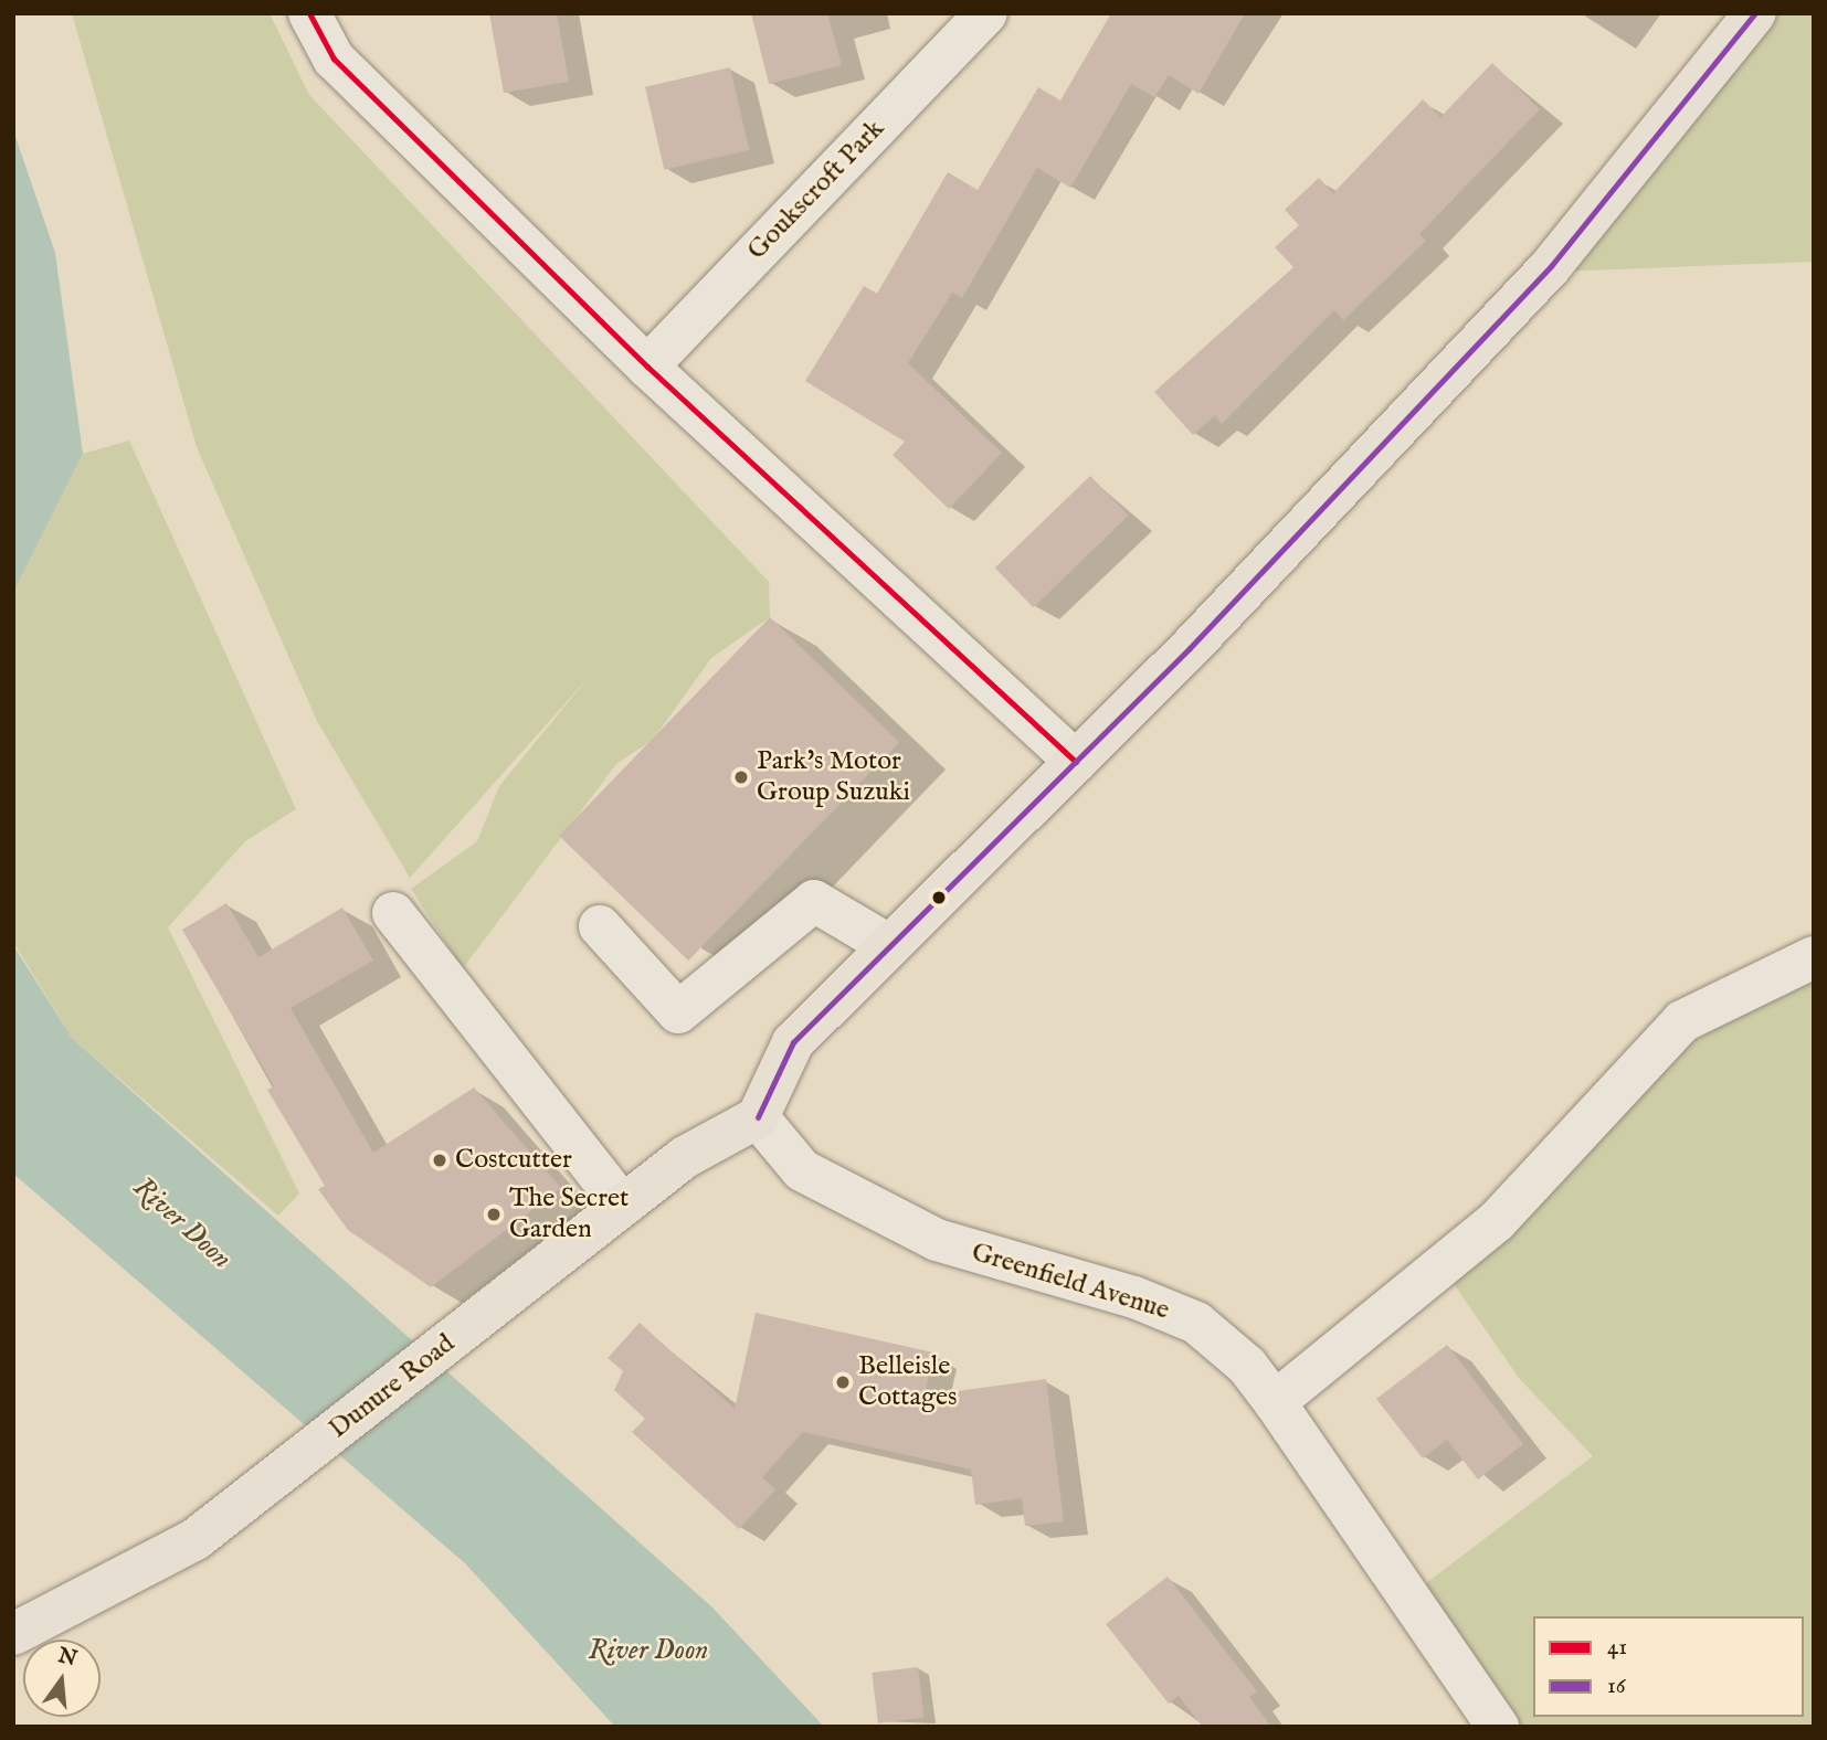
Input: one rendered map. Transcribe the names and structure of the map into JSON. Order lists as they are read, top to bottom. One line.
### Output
{"streets":{"main road":["Dunure Road"],"street":["Goukscroft Park","Greenfield Avenue"]},"crossings":[["Greenfield Avenue","Dunure Road"]],"water":["River Doon"],"places":["Park's Motor Group Suzuki","Costcutter","The Secret Garden","Belleisle Cottages"],"lines":["transit line 41","transit line 16"],"legend":["41","16"],"north":"top"}
